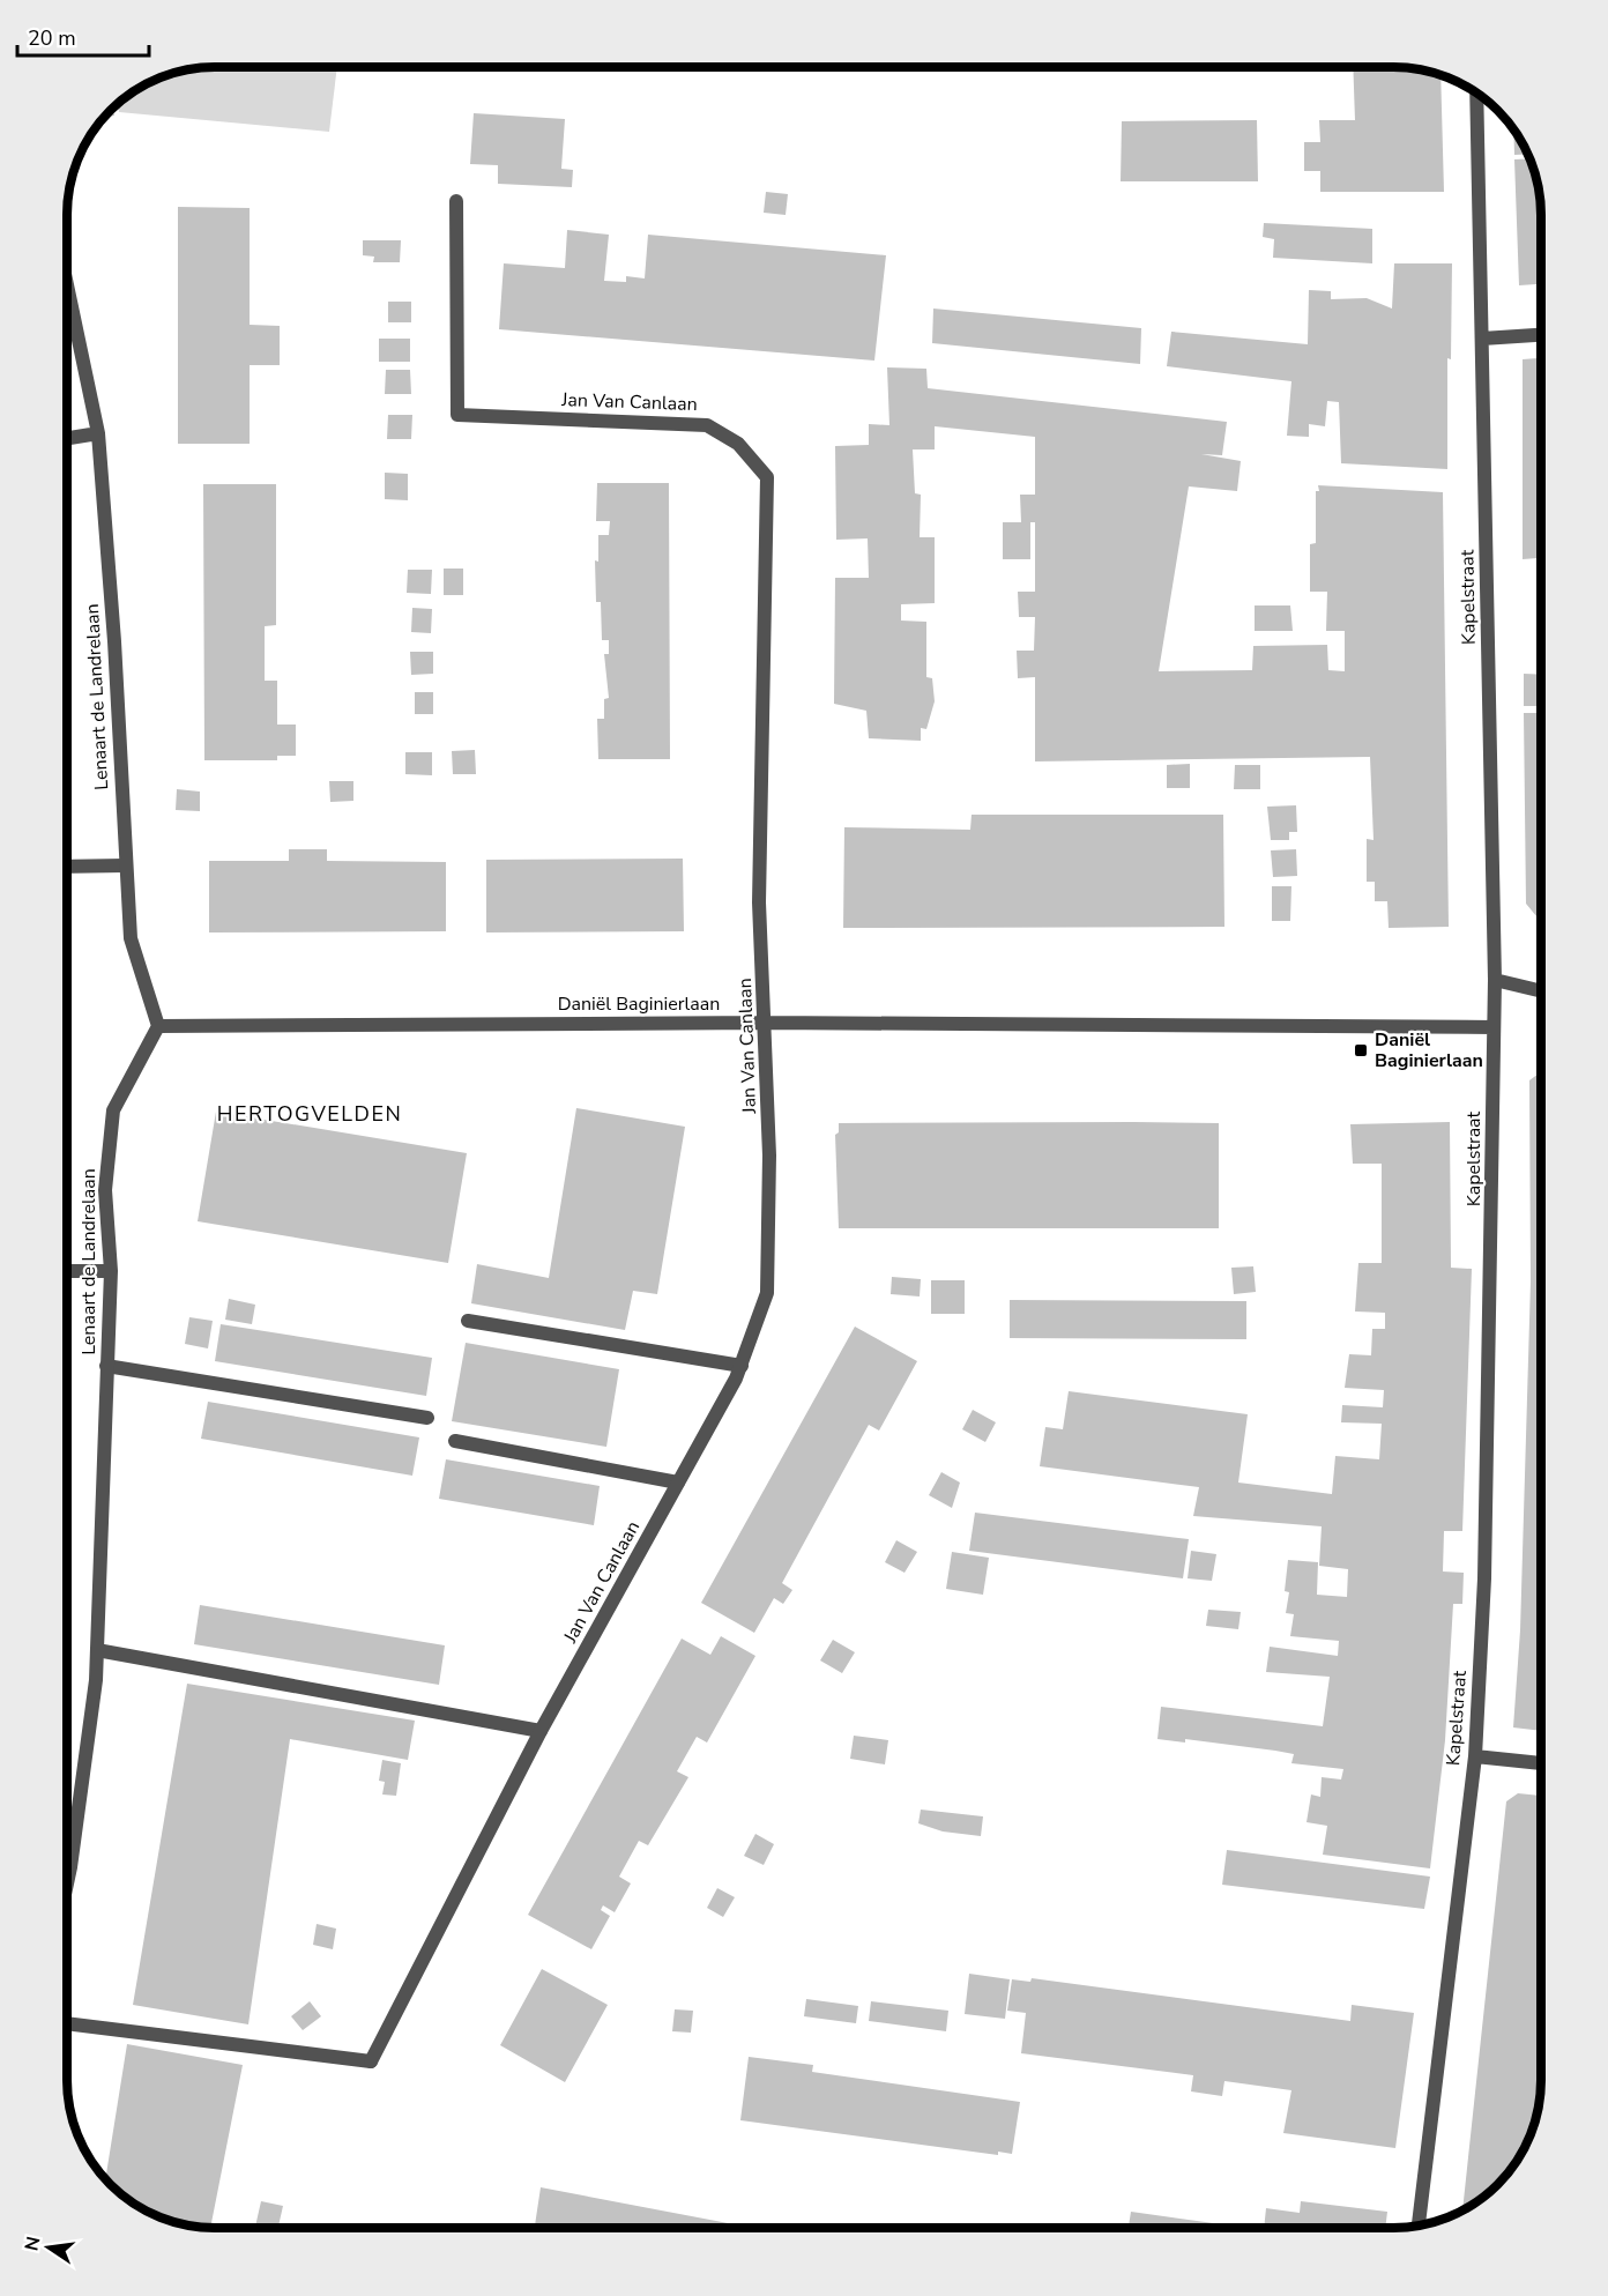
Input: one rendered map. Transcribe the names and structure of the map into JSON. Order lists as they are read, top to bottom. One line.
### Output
{"streets":{"street":["Jan Van Canlaan","Kapelstraat","Lenaart de Landrelaan","Daniël Baginierlaan"]},"crossings":[["Jan Van Canlaan","Daniël Baginierlaan"],["Kapelstraat","Daniël Baginierlaan"],["Lenaart de Landrelaan","Daniël Baginierlaan"]],"districts":["HERTOGVELDEN"],"places":{"transit":["Daniël Baginierlaan"]},"scale_bar":"20 m","north":"left"}
